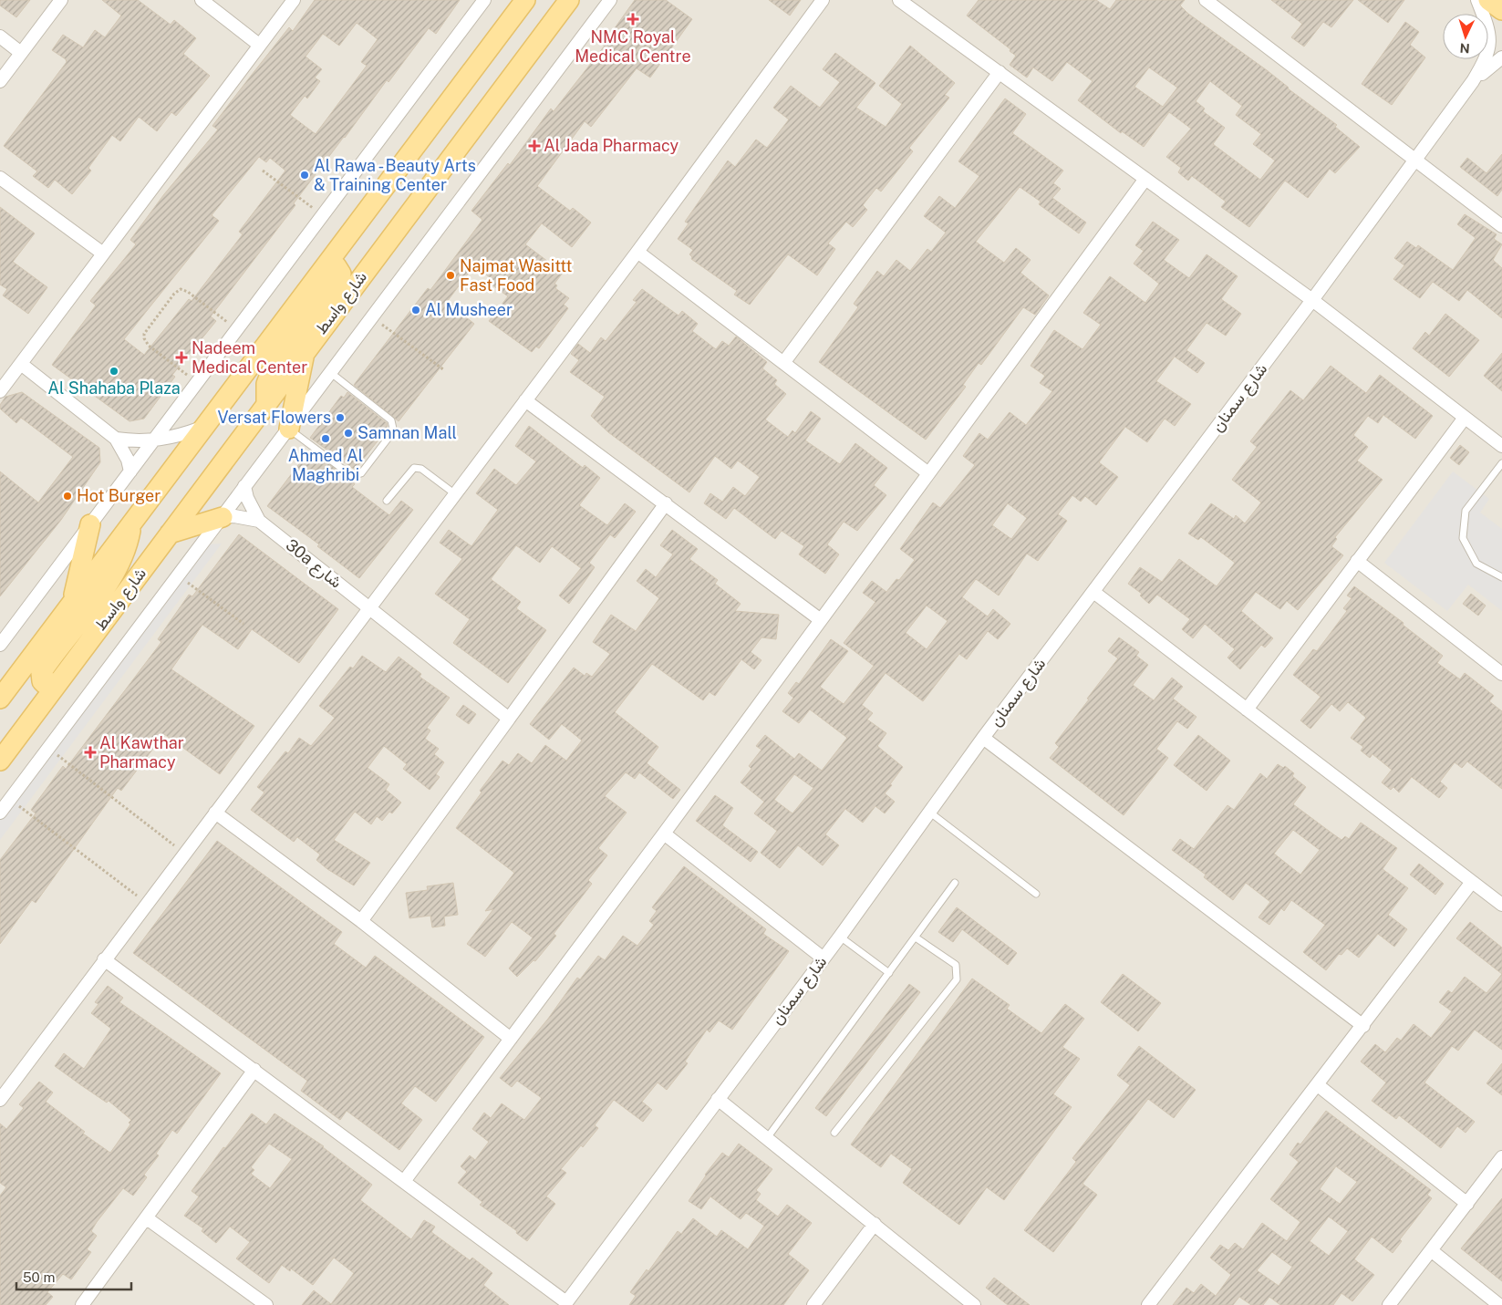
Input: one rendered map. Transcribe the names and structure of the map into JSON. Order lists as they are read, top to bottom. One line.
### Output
{"streets":{"main road":["شارع واسط"],"street":["شارع سمنان","30a شارع"]},"places":{"health":["NMC Royal Medical Centre","Al Jada Pharmacy","Nadeem Medical Center","Al Kawthar Pharmacy"],"other":["Al Rawa - Beauty Arts & Training Center","Najmat Wasittt Fast Food","Al Musheer","Al Shahaba Plaza","Versat Flowers","Samnan Mall","Ahmed Al Maghribi","Hot Burger"]},"scale_bar":"50 m","north":"bottom"}
